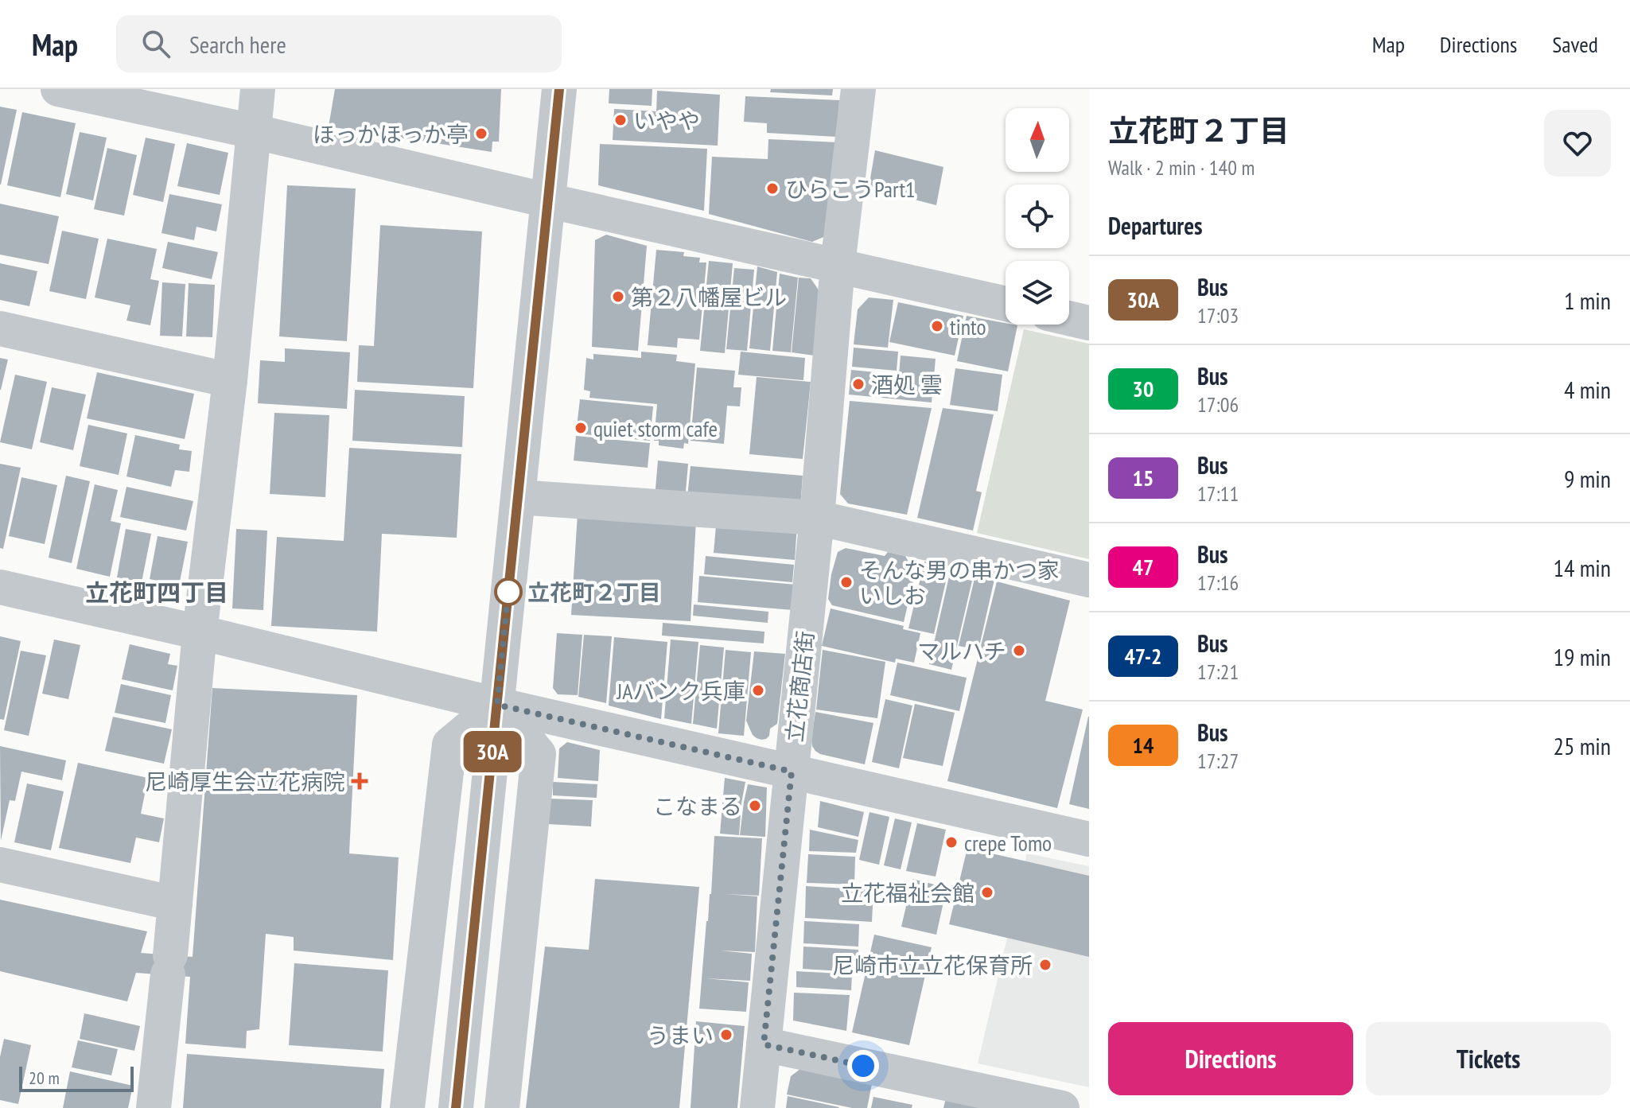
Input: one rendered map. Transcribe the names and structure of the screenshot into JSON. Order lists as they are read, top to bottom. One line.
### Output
{"streets":{"street":["立花商店街"]},"districts":["立花町四丁目"],"places":{"other":["いやや","ほっかほっか亭","ひらこうPart1","第２八幡屋ビル","tinto","酒処 雲","quiet storm cafe","そんな男の串かつ家 いしお","立花町２丁目","マルハチ","JAバンク兵庫","こなまる","crepe Tomo","立花福祉会館","尼崎市立立花保育所","うまい"],"health":["尼崎厚生会立花病院"]},"lines":["bus line 30A"],"scale_bar":"20 m","north":"top","page":{"header":"Map","search":"Search here","nav":["Map","Directions","Saved"],"on_map":"30A","heading":[["立花町２丁目","Walk · 2 min · 140 m"],"Departures"],"list":[{"mark":"30A","name":"Bus","note":"17:03","value":"1 min"},{"mark":"30","name":"Bus","note":"17:06","value":"4 min"},{"mark":"15","name":"Bus","note":"17:11","value":"9 min"},{"mark":"47","name":"Bus","note":"17:16","value":"14 min"},{"mark":"47-2","name":"Bus","note":"17:21","value":"19 min"},{"mark":"14","name":"Bus","note":"17:27","value":"25 min"}],"buttons":["Directions","Tickets"],"scale":"20 m"}}
